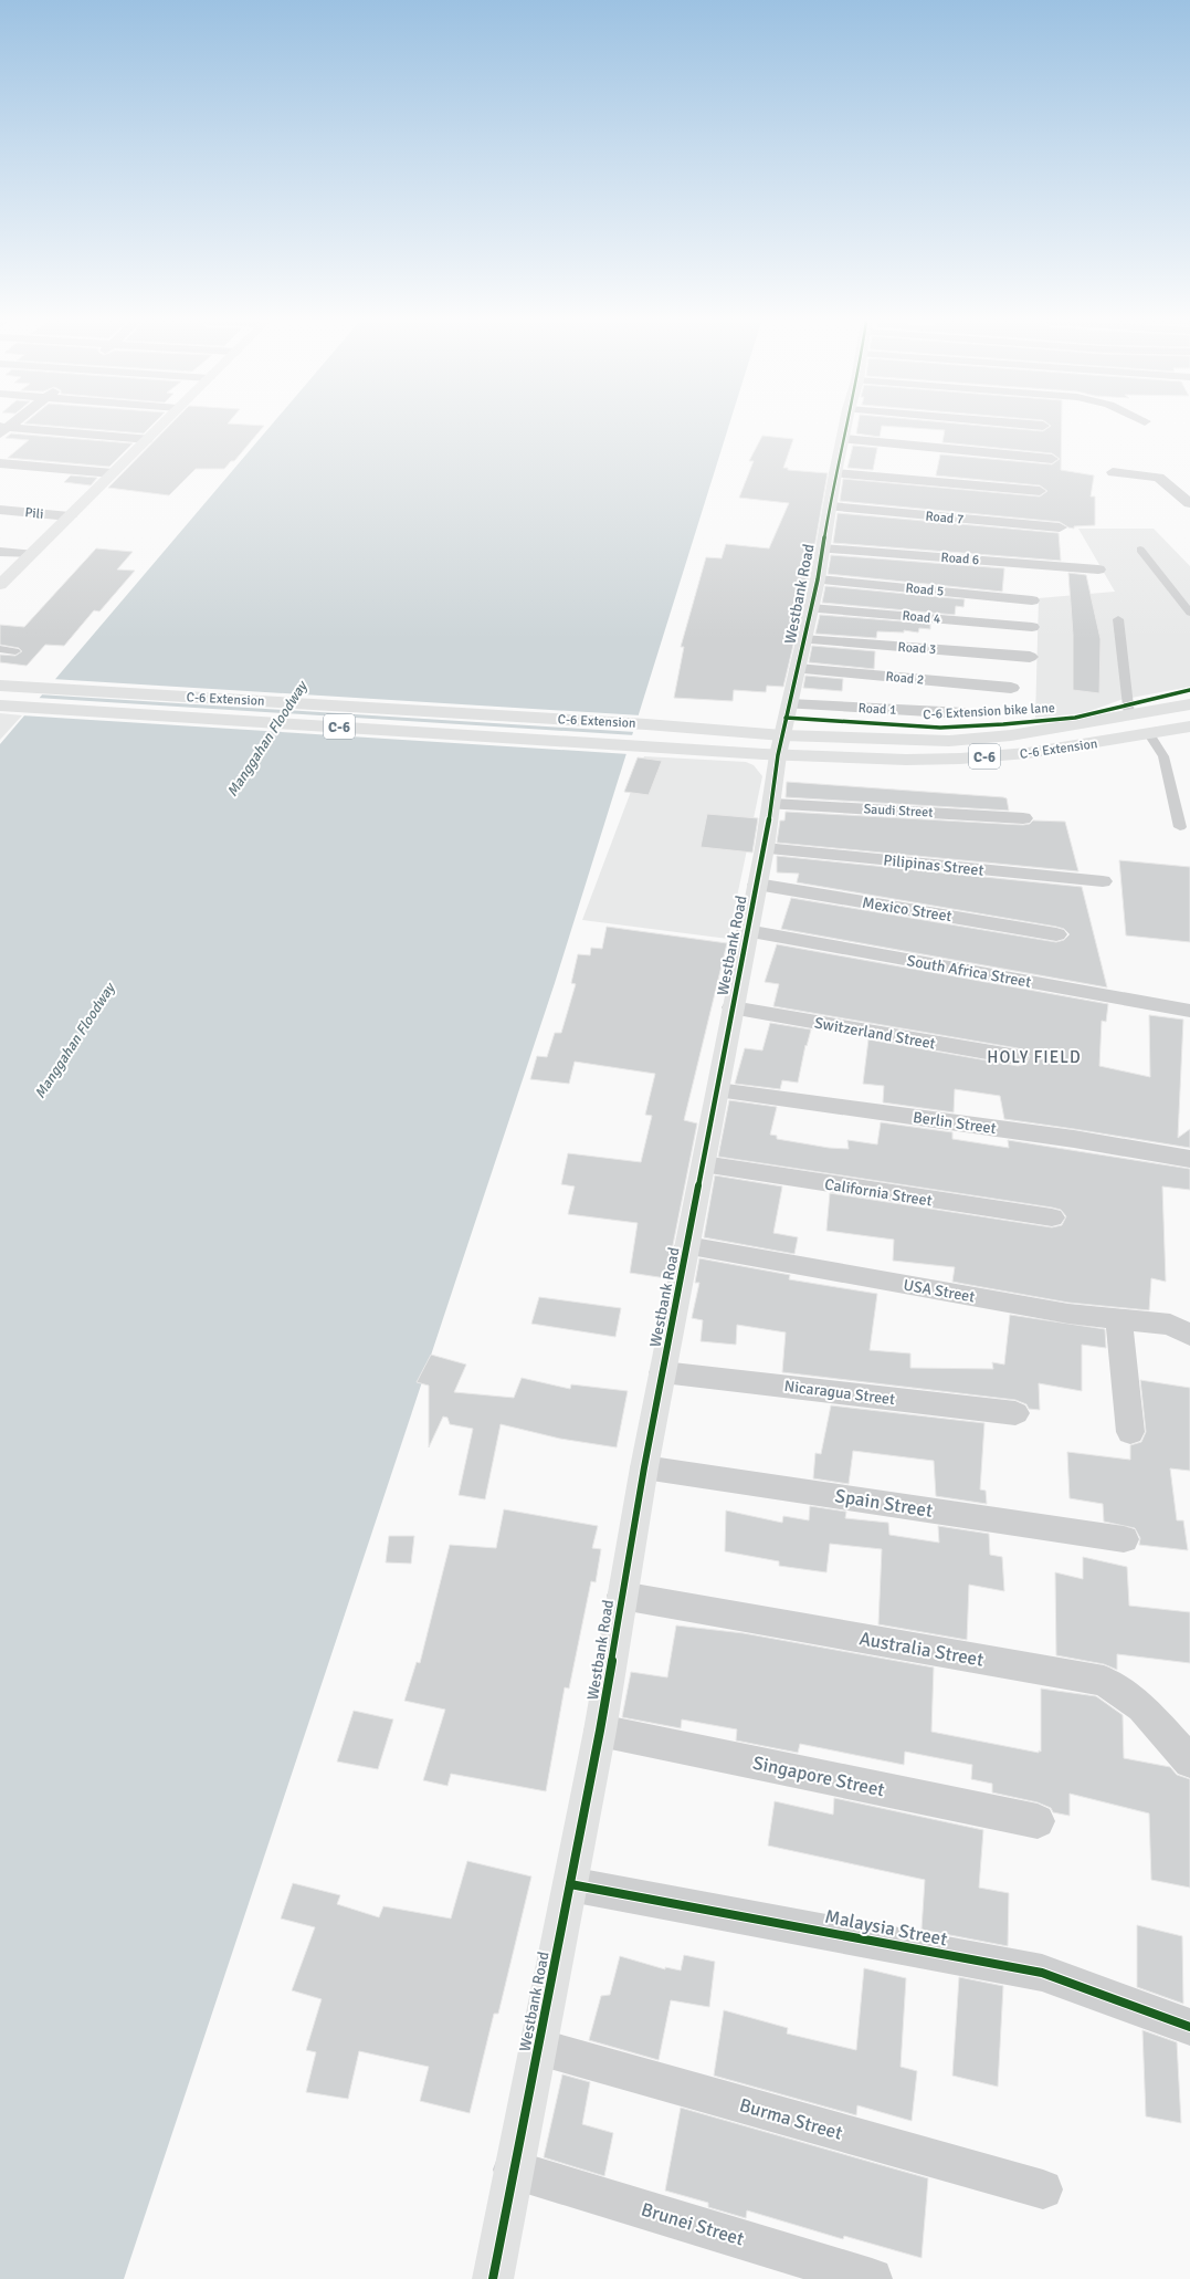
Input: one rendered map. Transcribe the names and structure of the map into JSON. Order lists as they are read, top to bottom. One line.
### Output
{"streets":{"main road":["Westbank Road","C-6 Extension","C-6"],"street":["Pili","Road 7","Road 6","Road 5","Road 4","Road 3","Road 2","Road 1","Saudi Street","Pilipinas Street","Mexico Street","South Africa Street","Switzerland Street","Berlin Street","California Street","USA Street","Nicaragua Street","Spain Street","Australia Street","Singapore Street","Malaysia Street","Burma Street","Brunei Street"],"cycle path":["C-6 Extension bike lane"]},"crossings":[["Road 7","Westbank Road"],["Road 6","Westbank Road"],["Road 5","Westbank Road"],["Westbank Road","Road 4"],["Westbank Road","Road 3"],["Westbank Road","Road 2"],["Westbank Road","C-6 Extension"],["Westbank Road","Road 1"],["Westbank Road","Saudi Street"],["Westbank Road","Pilipinas Street"],["Westbank Road","Mexico Street"],["Westbank Road","South Africa Street"],["Westbank Road","Switzerland Street"],["Westbank Road","Berlin Street"],["Westbank Road","California Street"],["Westbank Road","USA Street"],["Westbank Road","Nicaragua Street"],["Westbank Road","Spain Street"],["Westbank Road","Australia Street"],["Westbank Road","Singapore Street"],["Westbank Road","Malaysia Street"],["Westbank Road","Burma Street"],["Westbank Road","Brunei Street"]],"districts":["HOLY FIELD"],"water":["Manggahan Floodway"]}
